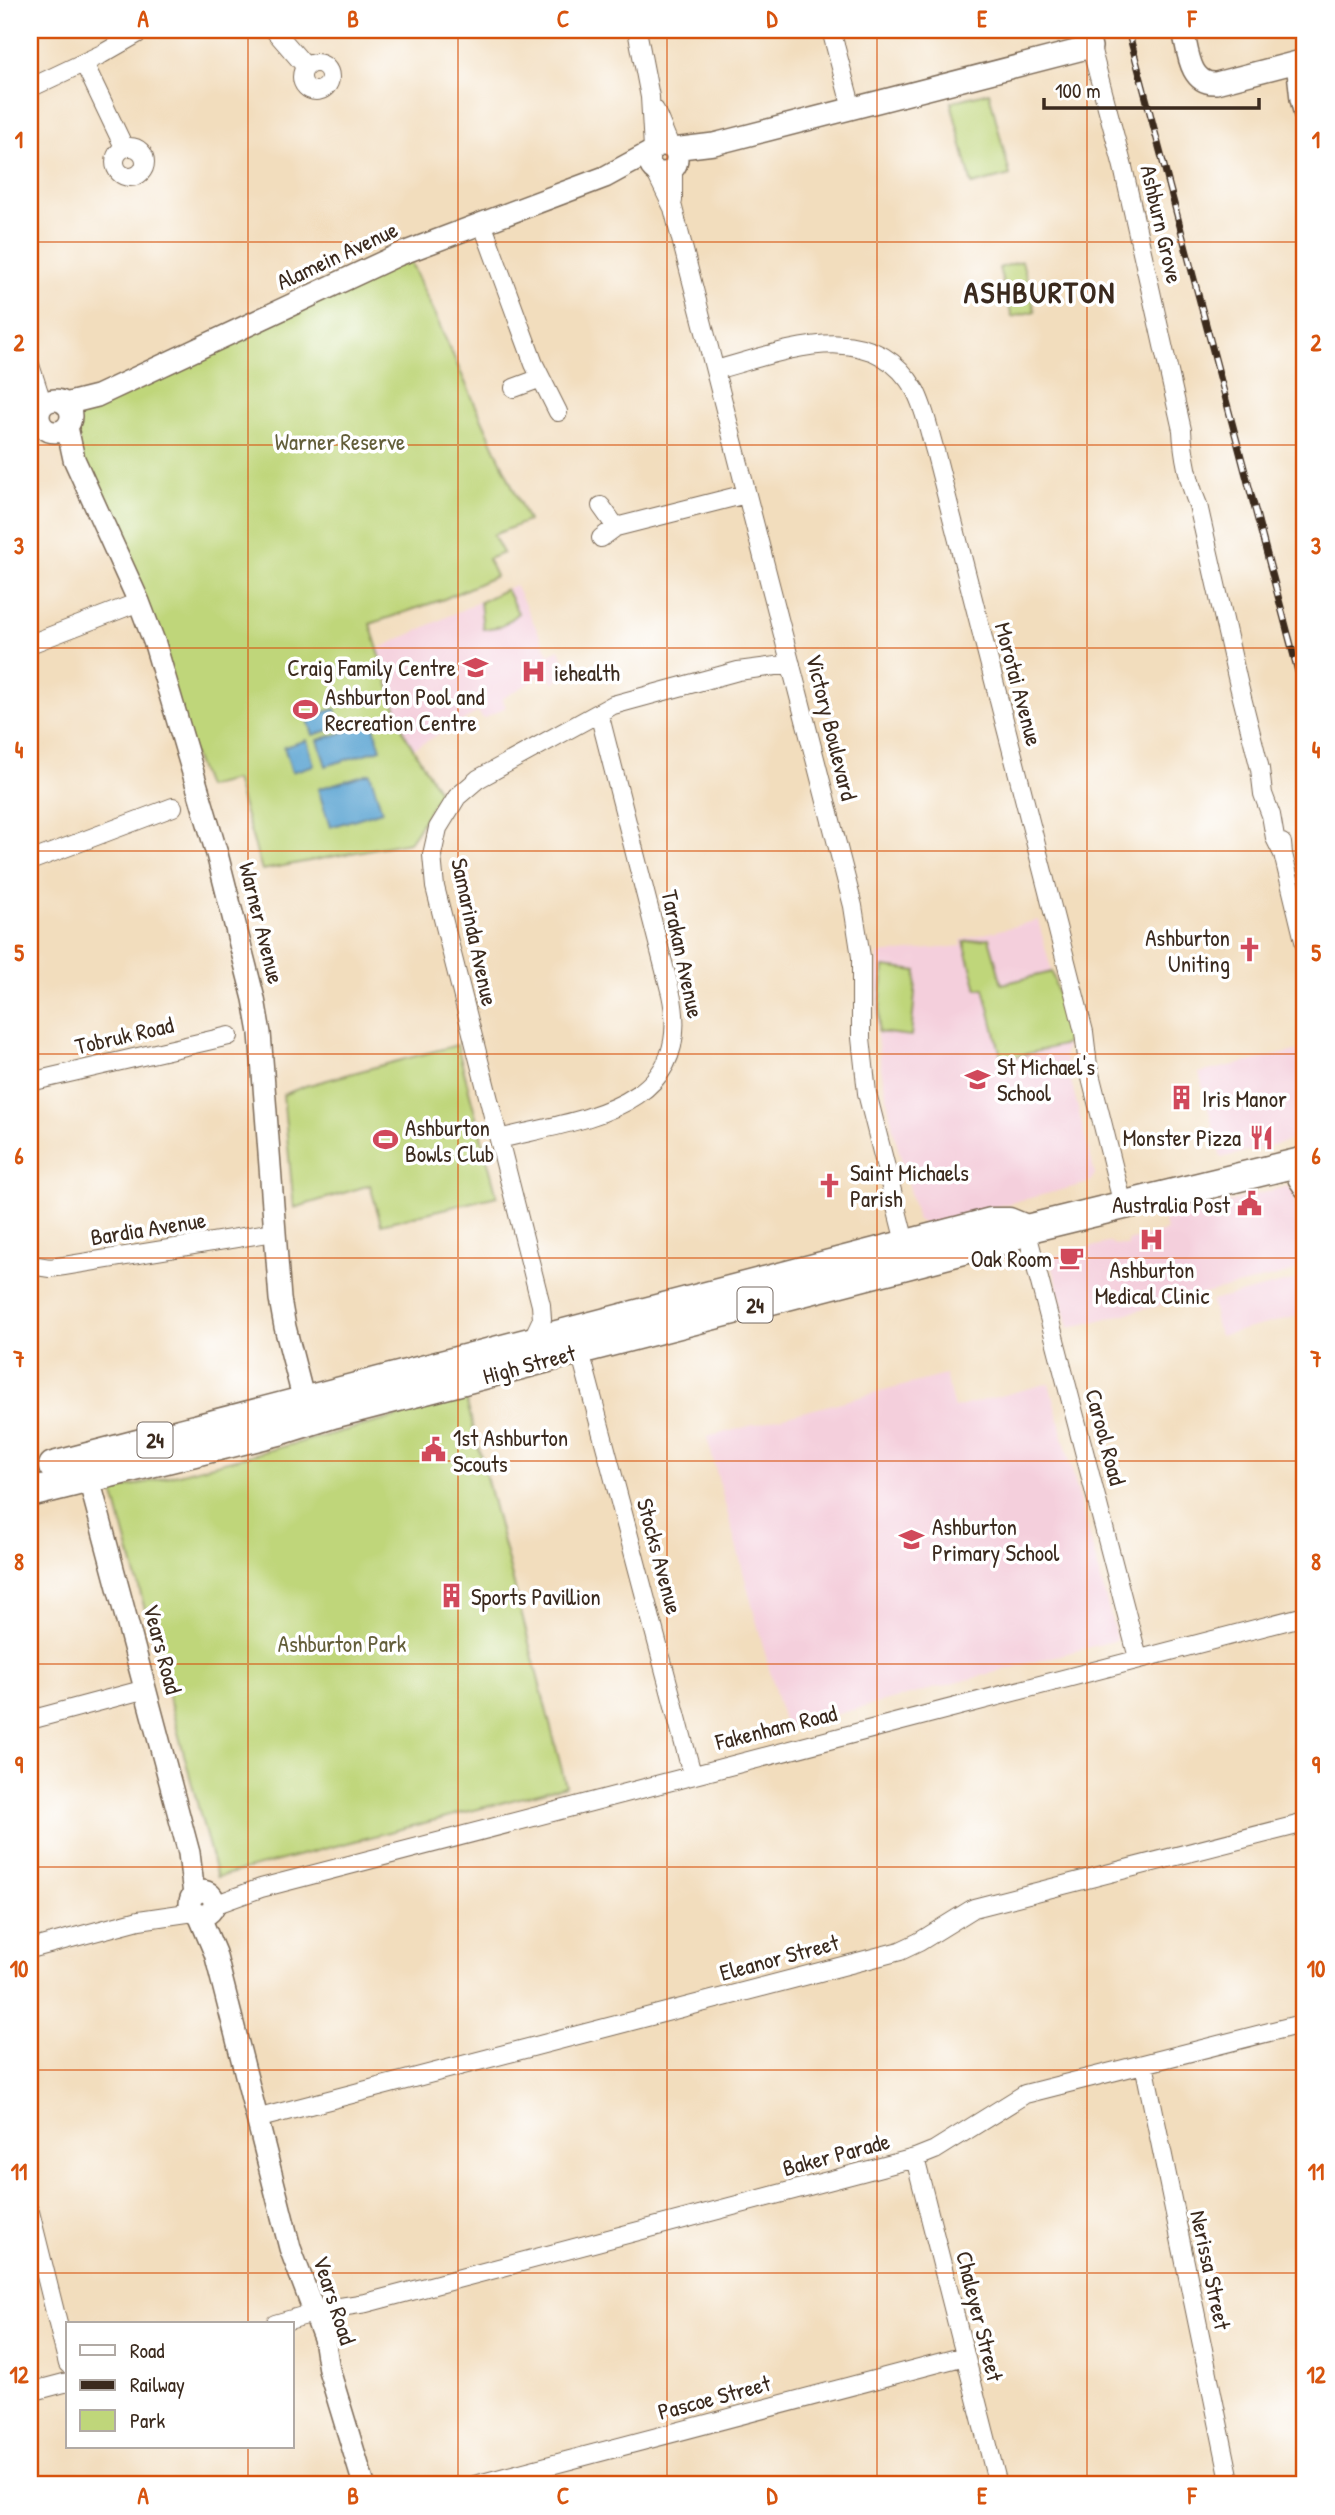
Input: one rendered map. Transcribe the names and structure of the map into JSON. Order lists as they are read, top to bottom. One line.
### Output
{"streets":{"main road":["24","High Street"],"street":["Ashburn Grove","Alamein Avenue","Morotai Avenue","Victory Boulevard","Warner Avenue","Samarinda Avenue","Tarakan Avenue","Tobruk Road","Bardia Avenue","Carool Road","Stocks Avenue","Vears Road","Fakenham Road","Eleanor Street","Baker Parade","Nerissa Street","Chaleyer Street","Pascoe Street"]},"crossings":[["Ashburn Grove","Alamein Avenue"],["Alamein Avenue","Victory Boulevard"],["Alamein Avenue","Warner Avenue"],["Morotai Avenue","Victory Boulevard"],["Morotai Avenue","High Street"],["Victory Boulevard","Samarinda Avenue"],["Victory Boulevard","High Street"],["Warner Avenue","Bardia Avenue"],["Warner Avenue","High Street"],["Samarinda Avenue","Tarakan Avenue"],["Samarinda Avenue","High Street"],["High Street","Carool Road"],["High Street","Stocks Avenue"],["High Street","Vears Road"],["Carool Road","Fakenham Road"],["Stocks Avenue","Fakenham Road"],["Vears Road","Fakenham Road"],["Vears Road","Eleanor Street"],["Vears Road","Baker Parade"],["Baker Parade","Nerissa Street"],["Baker Parade","Chaleyer Street"],["Chaleyer Street","Pascoe Street"]],"districts":["ASHBURTON"],"parks":["Warner Reserve","Ashburton Park"],"places":{"school or university":["Craig Family Centre","St Michael's School","Ashburton Primary School"],"hospital":["iehealth","Ashburton Medical Clinic"],"sports":["Ashburton Pool and Recreation Centre","Ashburton Bowls Club"],"church":["Ashburton Uniting","Saint Michaels Parish"],"building":["Iris Manor","Sports Pavillion"],"restaurant":["Monster Pizza"],"public building":["Australia Post","1st Ashburton Scouts"],"cafe":["Oak Room"]},"legend":["Road","Railway","Park"],"scale_bar":"100 m","grid":{"columns":["A","B","C","D","E","F"],"rows":["1","2","3","4","5","6","7","8","9","10","11","12"]}}
